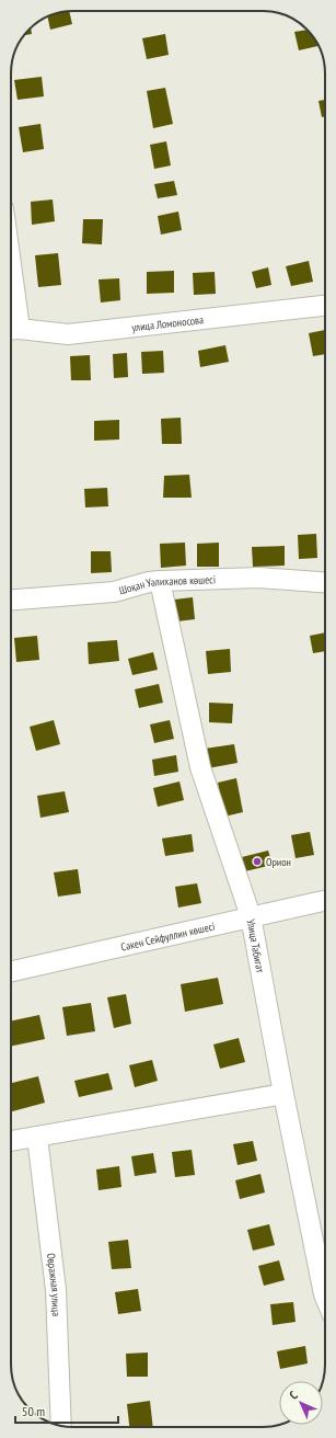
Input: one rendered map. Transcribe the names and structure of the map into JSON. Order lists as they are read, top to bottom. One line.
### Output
{"streets":{"street":["улица Ломоносова","Шоқан Уәлиханов көшесі","Сәкен Сейфуллин көшесі","Улица Табигат","Овражная улица"]},"crossings":[["Шоқан Уәлиханов көшесі","Улица Табигат"],["Сәкен Сейфуллин көшесі","Улица Табигат"]],"places":["Орион"],"scale_bar":"50 m","north":"top left"}
